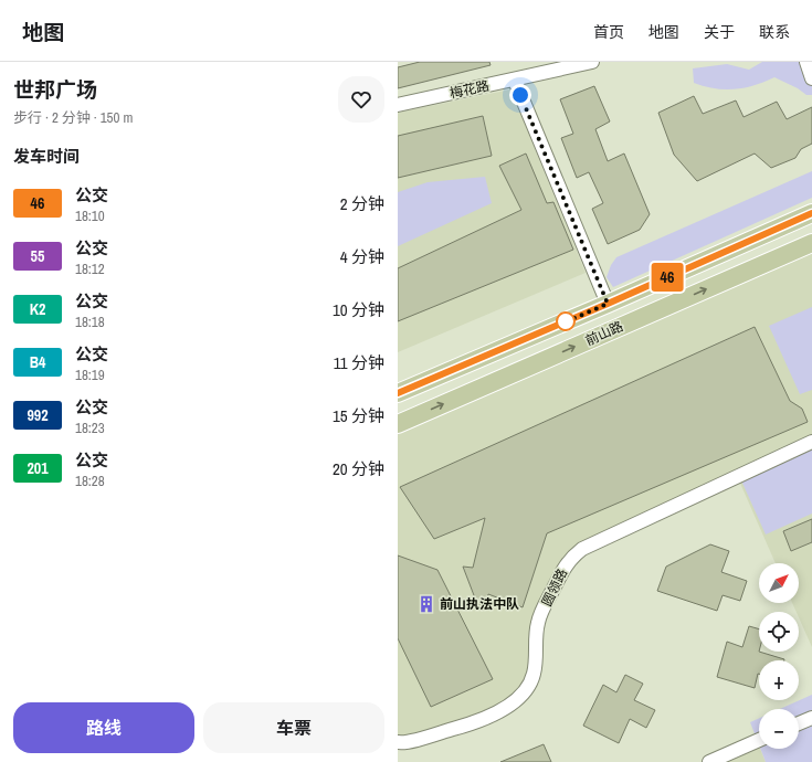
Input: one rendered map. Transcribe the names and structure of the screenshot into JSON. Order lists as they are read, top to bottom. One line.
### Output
{"streets":{"main road":["前山路"],"lane":["梅花路","圆领路"]},"places":{"building":["前山执法中队"]},"lines":["bus line 46"],"north":"top right","page":{"header":"地图","nav":["首页","地图","关于","联系"],"heading":[["世邦广场","步行 · 2 分钟 · 150 m"],"发车时间"],"on_map":"46","list":[{"mark":"46","name":"公交","note":"18:10","value":"2 分钟"},{"mark":"55","name":"公交","note":"18:12","value":"4 分钟"},{"mark":"K2","name":"公交","note":"18:18","value":"10 分钟"},{"mark":"B4","name":"公交","note":"18:19","value":"11 分钟"},{"mark":"992","name":"公交","note":"18:23","value":"15 分钟"},{"mark":"201","name":"公交","note":"18:28","value":"20 分钟"}],"map_buttons":["+","−"],"buttons":["路线","车票"]}}
